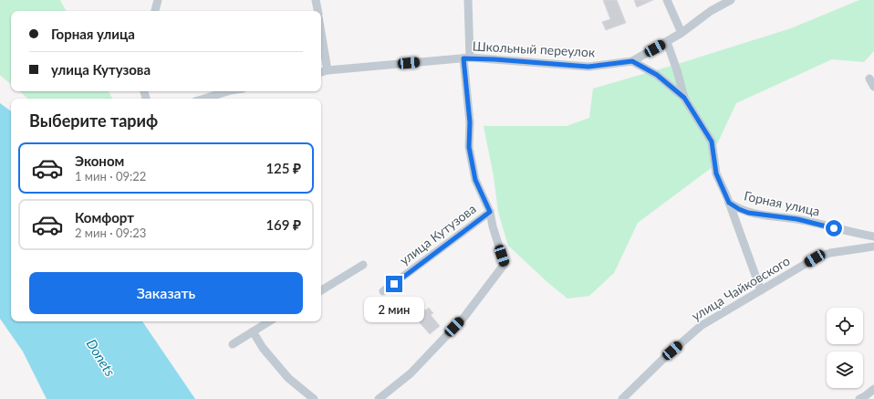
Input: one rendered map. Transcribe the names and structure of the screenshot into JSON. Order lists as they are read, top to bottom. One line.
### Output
{"streets":{"street":["Школьный переулок","Горная улица","улица Кутузова","улица Чайковского"]},"crossings":[["Школьный переулок","улица Кутузова"]],"water":["Donets"],"page":{"banner":["Горная улица","улица Кутузова"],"heading":"Выберите тариф","list":[{"name":"Эконом","note":"1 мин · 09:22","value":"125 ₽"},{"name":"Комфорт","note":"2 мин · 09:23","value":"169 ₽"}],"buttons":"Заказать","bubble":"2 мин"}}
